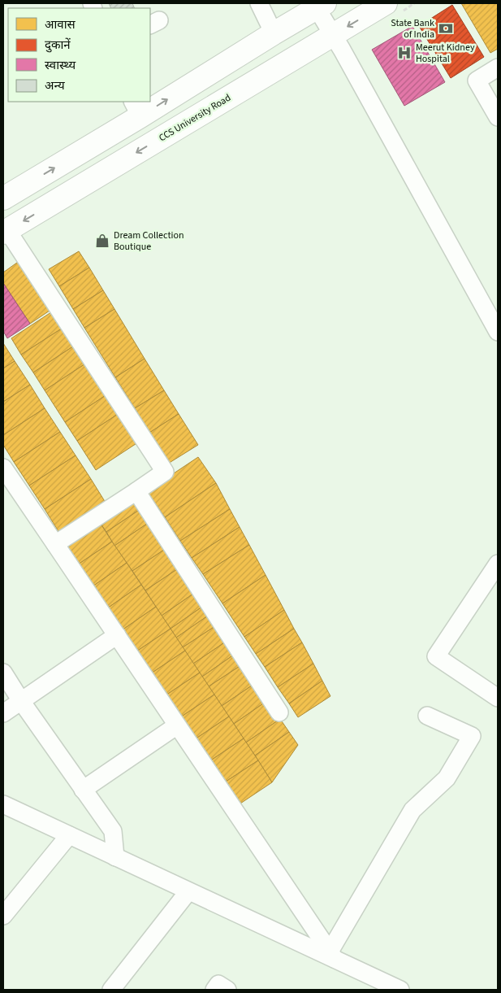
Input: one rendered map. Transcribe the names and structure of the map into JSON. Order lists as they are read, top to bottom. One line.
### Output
{"streets":{"highway":["CCS University Road"]},"places":{"bank":["State Bank of India"],"hospital":["Meerut Kidney Hospital"],"shop":["Dream Collection Boutique"]},"legend":["आवास","दुकानें","स्वास्थ्य","अन्य"]}
